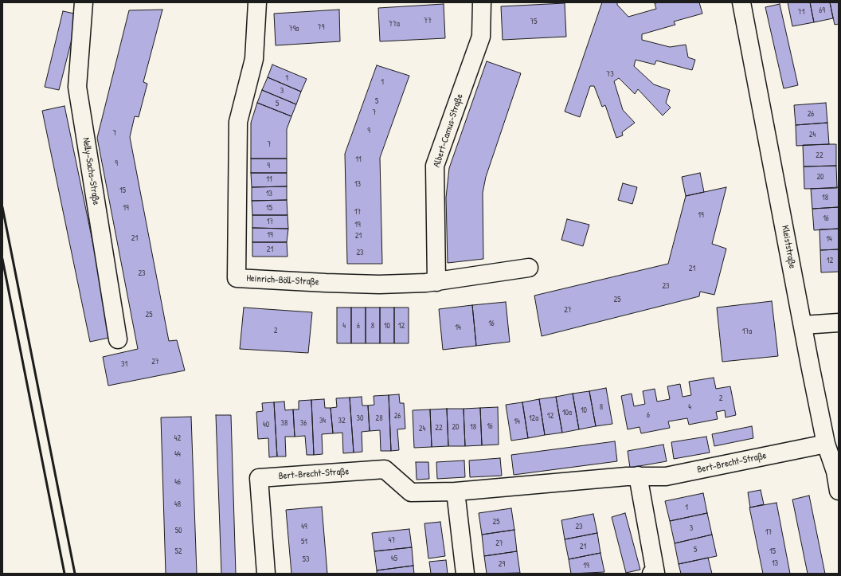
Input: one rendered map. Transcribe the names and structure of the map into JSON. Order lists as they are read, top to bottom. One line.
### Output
{"streets":{"street":["Albert-Camus-Straße","Nelly-Sachs-Straße","Kleiststraße","Heinrich-Böll-Straße","Bert-Brecht-Straße"]},"crossings":[["Albert-Camus-Straße","Heinrich-Böll-Straße"],["Kleiststraße","Bert-Brecht-Straße"]],"house_numbers":["69","71","77","75","77a","79","79a","73","1","1","3","5","5","7","26","9","7","24","7","22","11","9","9","20","11","13","15","13","18","19","15","17","19","16","17","19","19","21","21","14","21","23","12","21","23","23","25","27","25","16","4","6","8","10","12","14","2","17a","27","31","2","8","4","10","10a","6","26","12","30","28","12a","34","32","14","38","36","40","16","20","18","22","24","42","44","46","48","1","25","49","23","3","50","17","47","51","27","21","5","52","15","45","53","13","29","19"]}
